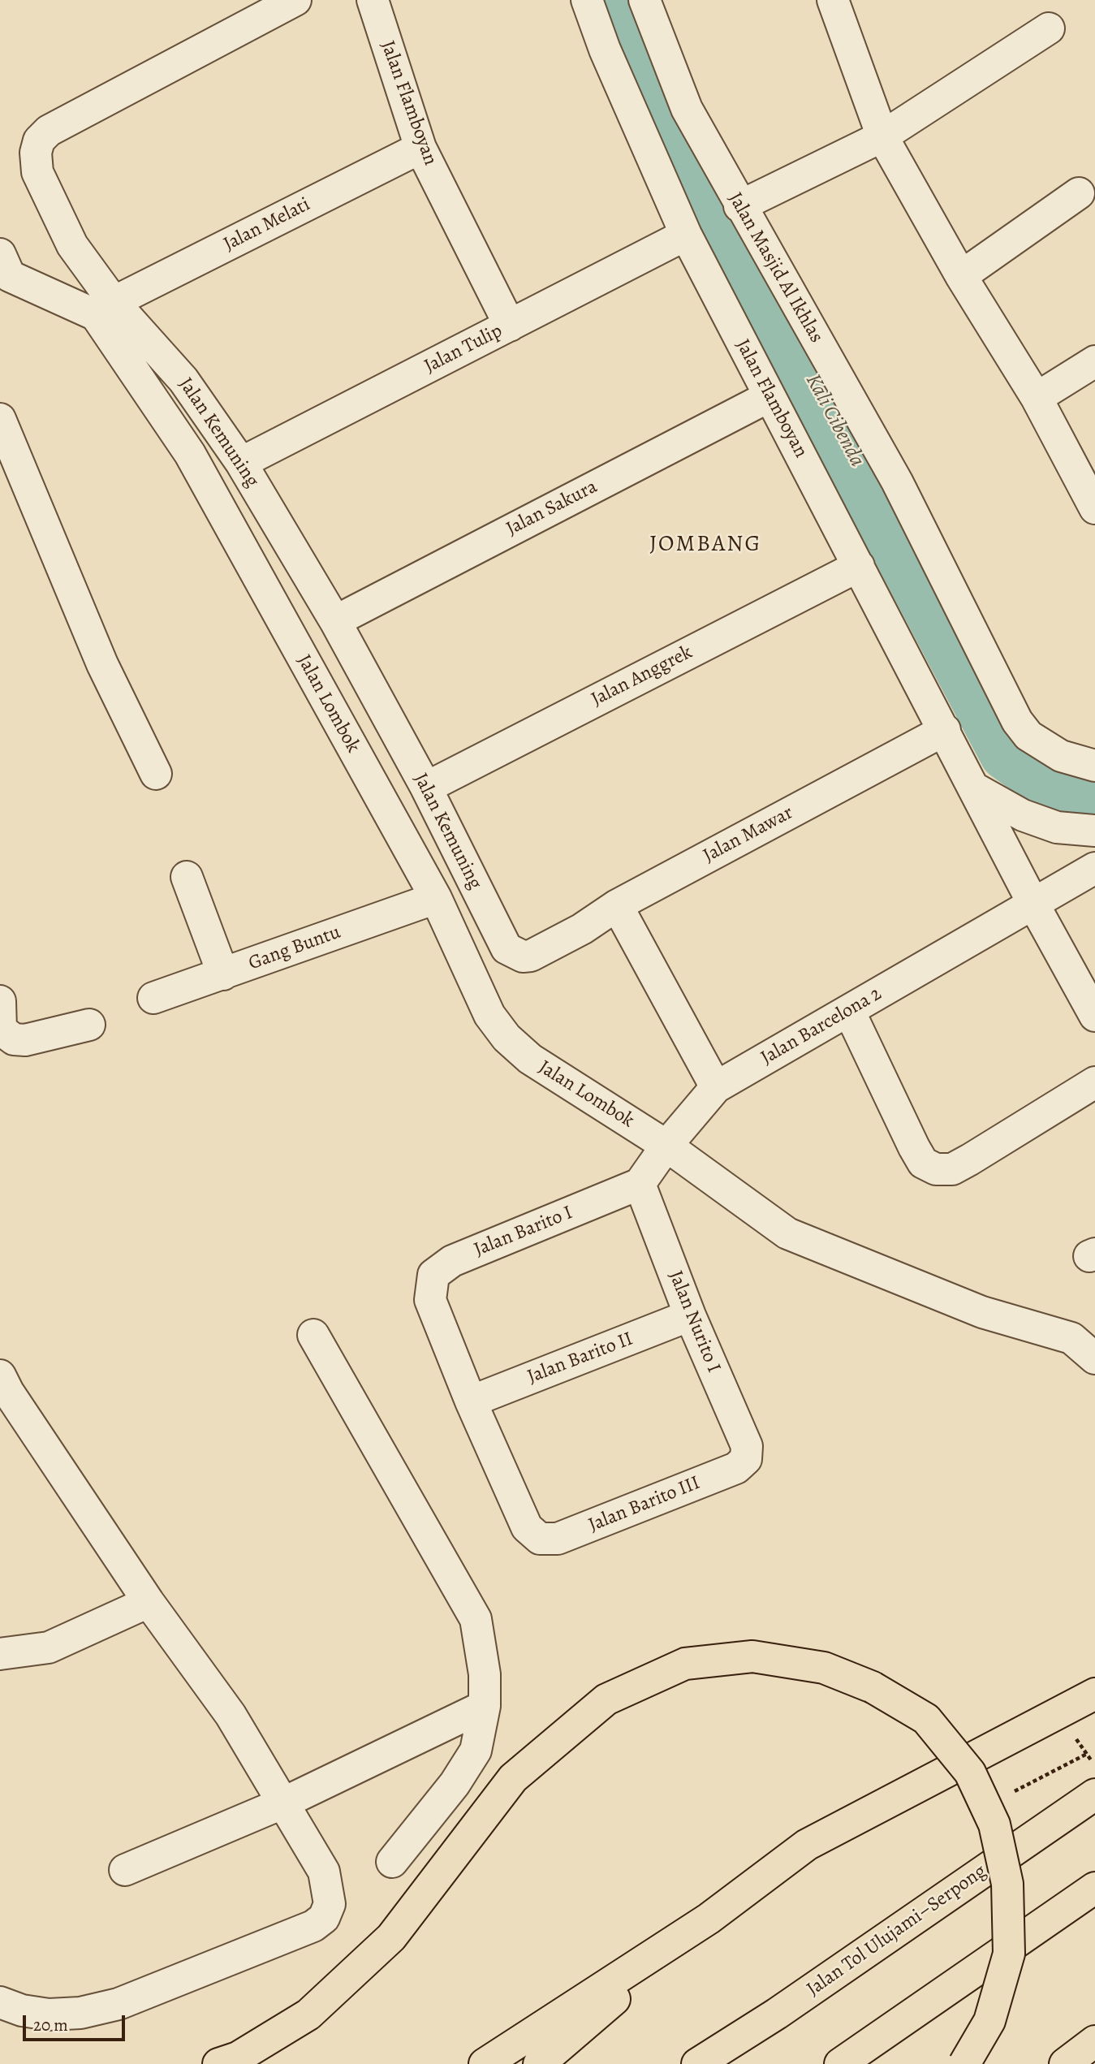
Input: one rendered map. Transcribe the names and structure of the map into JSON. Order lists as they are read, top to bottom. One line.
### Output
{"streets":{"highway":["Jalan Tol Ulujami–Serpong"],"street":["Jalan Flamboyan","Jalan Melati","Jalan Masjid Al Ikhlas","Jalan Tulip","Jalan Kemuning","Jalan Sakura","Jalan Anggrek","Jalan Lombok","Jalan Mawar","Gang Buntu","Jalan Barcelona 2","Jalan Barito I","Jalan Nurito I","Jalan Barito II","Jalan Barito III"]},"crossings":[["Jalan Flamboyan","Jalan Melati"],["Jalan Flamboyan","Jalan Tulip"],["Jalan Flamboyan","Jalan Sakura"],["Jalan Flamboyan","Jalan Anggrek"],["Jalan Flamboyan","Jalan Mawar"],["Jalan Flamboyan","Jalan Barcelona 2"],["Jalan Melati","Jalan Kemuning"],["Jalan Tulip","Jalan Kemuning"],["Jalan Kemuning","Jalan Sakura"],["Jalan Kemuning","Jalan Anggrek"],["Jalan Kemuning","Jalan Mawar"],["Jalan Lombok","Gang Buntu"],["Jalan Lombok","Jalan Barcelona 2"],["Jalan Barcelona 2","Jalan Barito I"],["Jalan Barcelona 2","Jalan Nurito I"],["Jalan Barito I","Jalan Nurito I"],["Jalan Barito I","Jalan Barito II"],["Jalan Barito I","Jalan Barito III"],["Jalan Nurito I","Jalan Barito II"],["Jalan Nurito I","Jalan Barito III"],["Jalan Barito II","Jalan Barito III"]],"districts":["JOMBANG"],"water":["Kali Cibenda"],"scale_bar":"20 m"}
